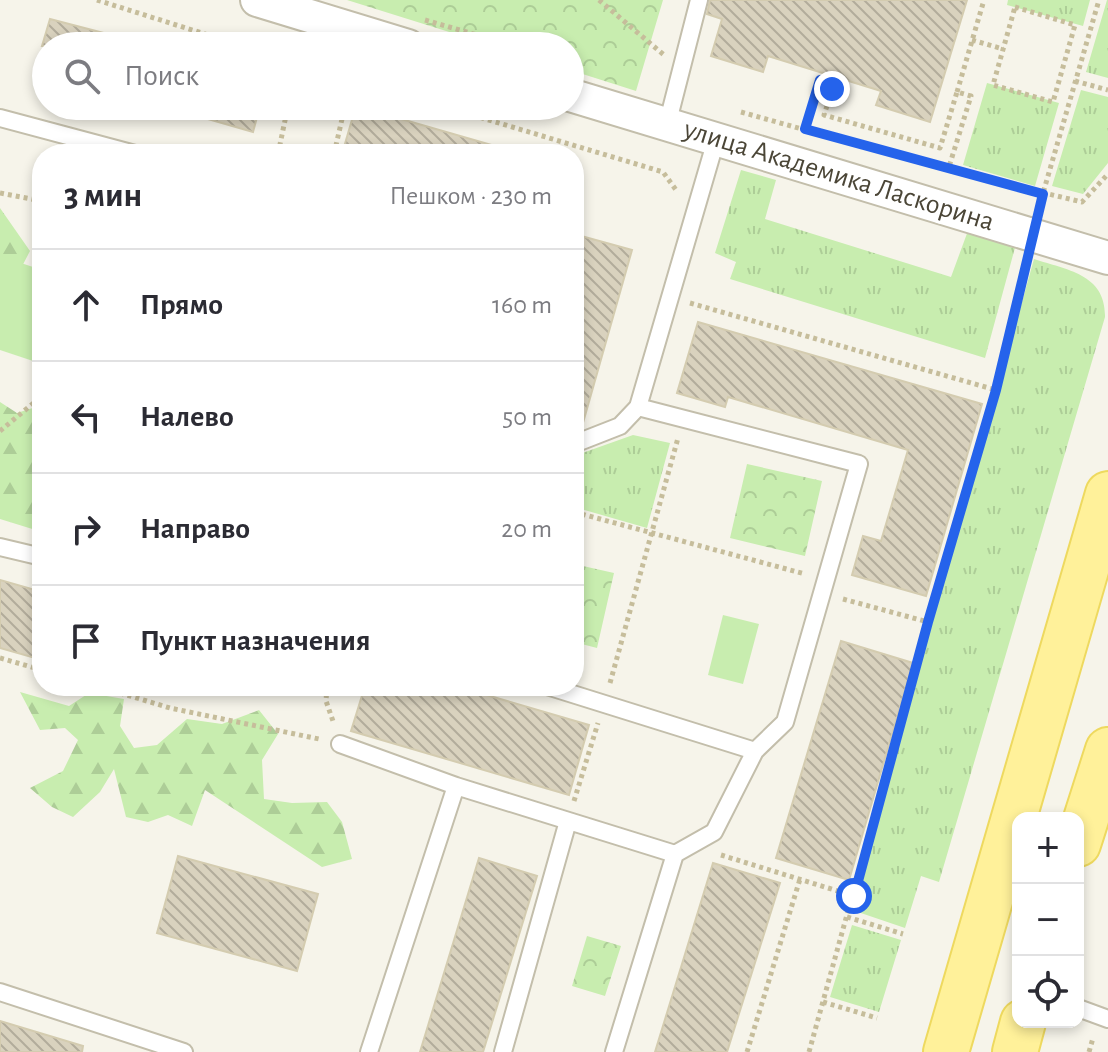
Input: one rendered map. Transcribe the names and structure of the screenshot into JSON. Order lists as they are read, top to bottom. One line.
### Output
{"streets":{"street":["улица Академика Ласкорина"]},"page":{"search":"Поиск","heading":["3 мин","Пешком · 230 m"],"list":[["Прямо","160 m"],["Налево","50 m"],["Направо","20 m"],"Пункт назначения"],"map_buttons":["+","−"]}}
